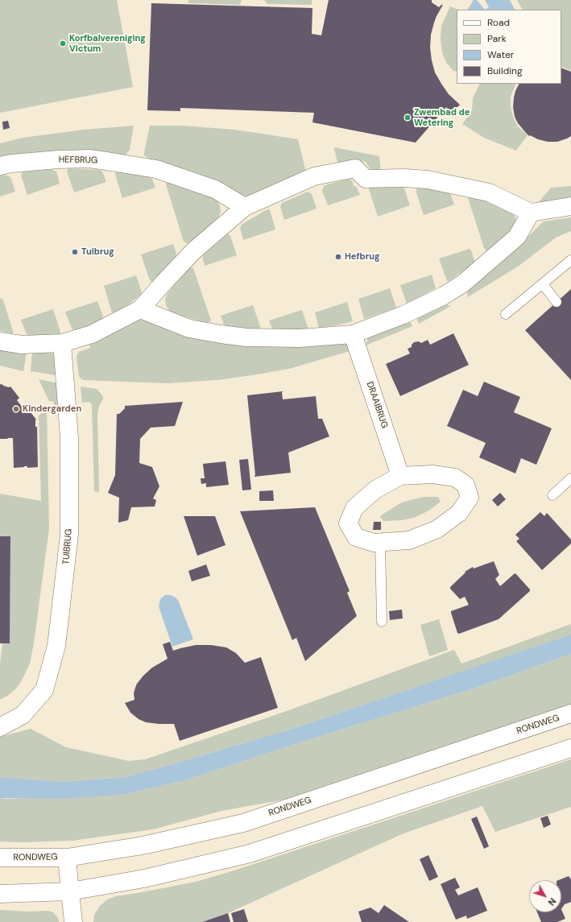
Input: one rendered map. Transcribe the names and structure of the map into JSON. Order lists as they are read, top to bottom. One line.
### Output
{"streets":{"street":["HEFBRUG","DRAAIBRUG","TUIBRUG","RONDWEG"]},"places":["Korfbalvereniging Victum","Zwembad de Wetering","Tuibrug","Hefbrug","Kindergarden"],"legend":["Road","Park","Water","Building"],"north":"bottom right"}
